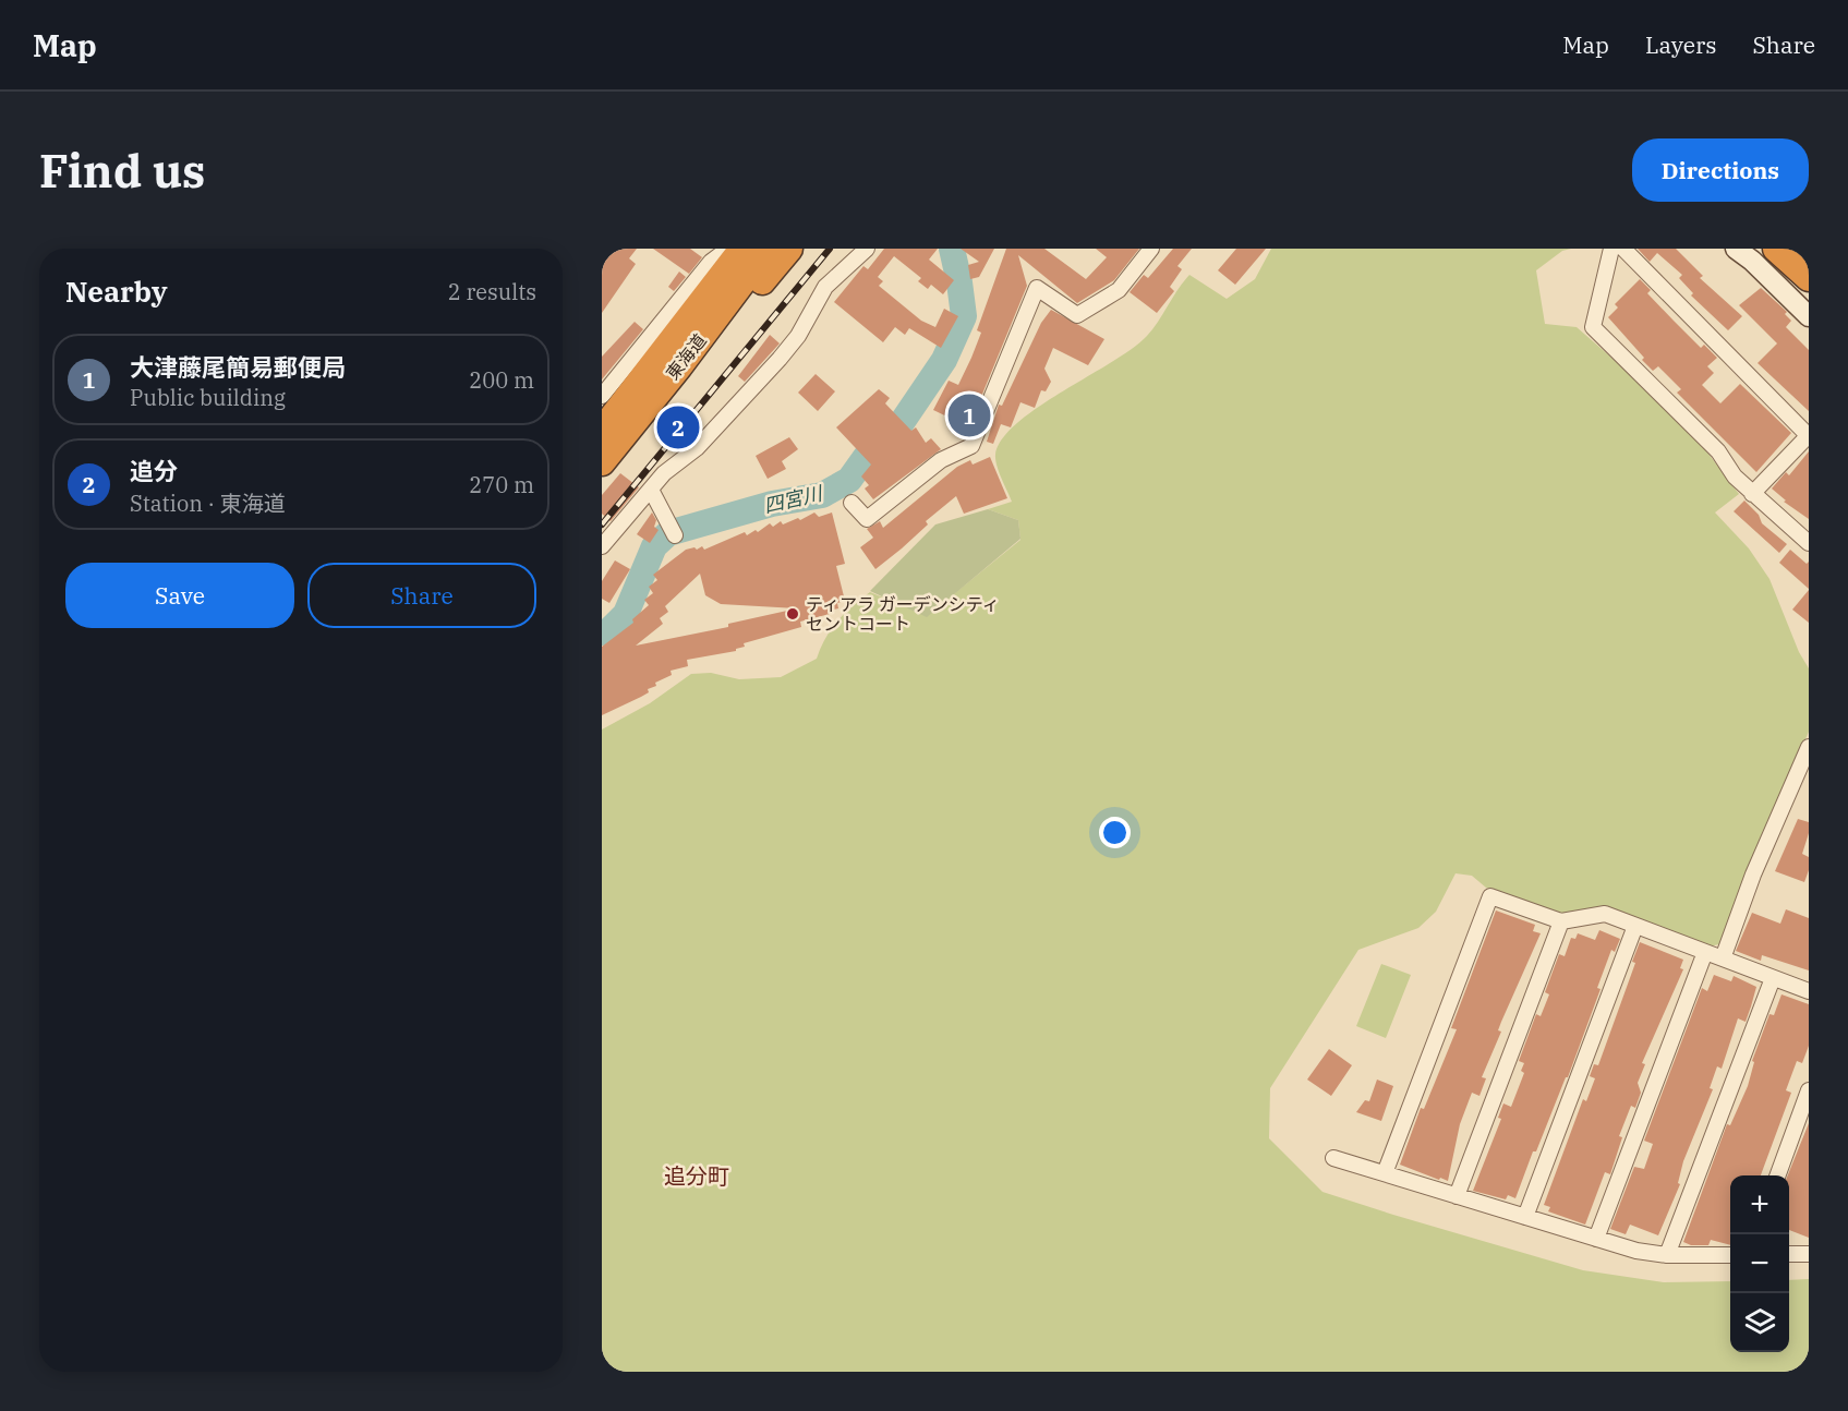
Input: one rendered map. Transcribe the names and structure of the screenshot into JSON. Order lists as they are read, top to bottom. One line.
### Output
{"streets":{"highway":["東海道"]},"districts":["追分町"],"water":["四宮川"],"places":["ティアラ ガーデンシティ セントコート"],"page":{"header":"Map","nav":["Map","Layers","Share"],"buttons":["Directions",["Save","Share"]],"title":"Find us","heading":["Nearby","2 results"],"list":[{"mark":"1","name":"大津藤尾簡易郵便局","note":"Public building","value":"200 m"},{"mark":"2","name":"追分","note":"Station · 東海道","value":"270 m"}],"pins":["1","2"],"map_buttons":["+","−"]}}
